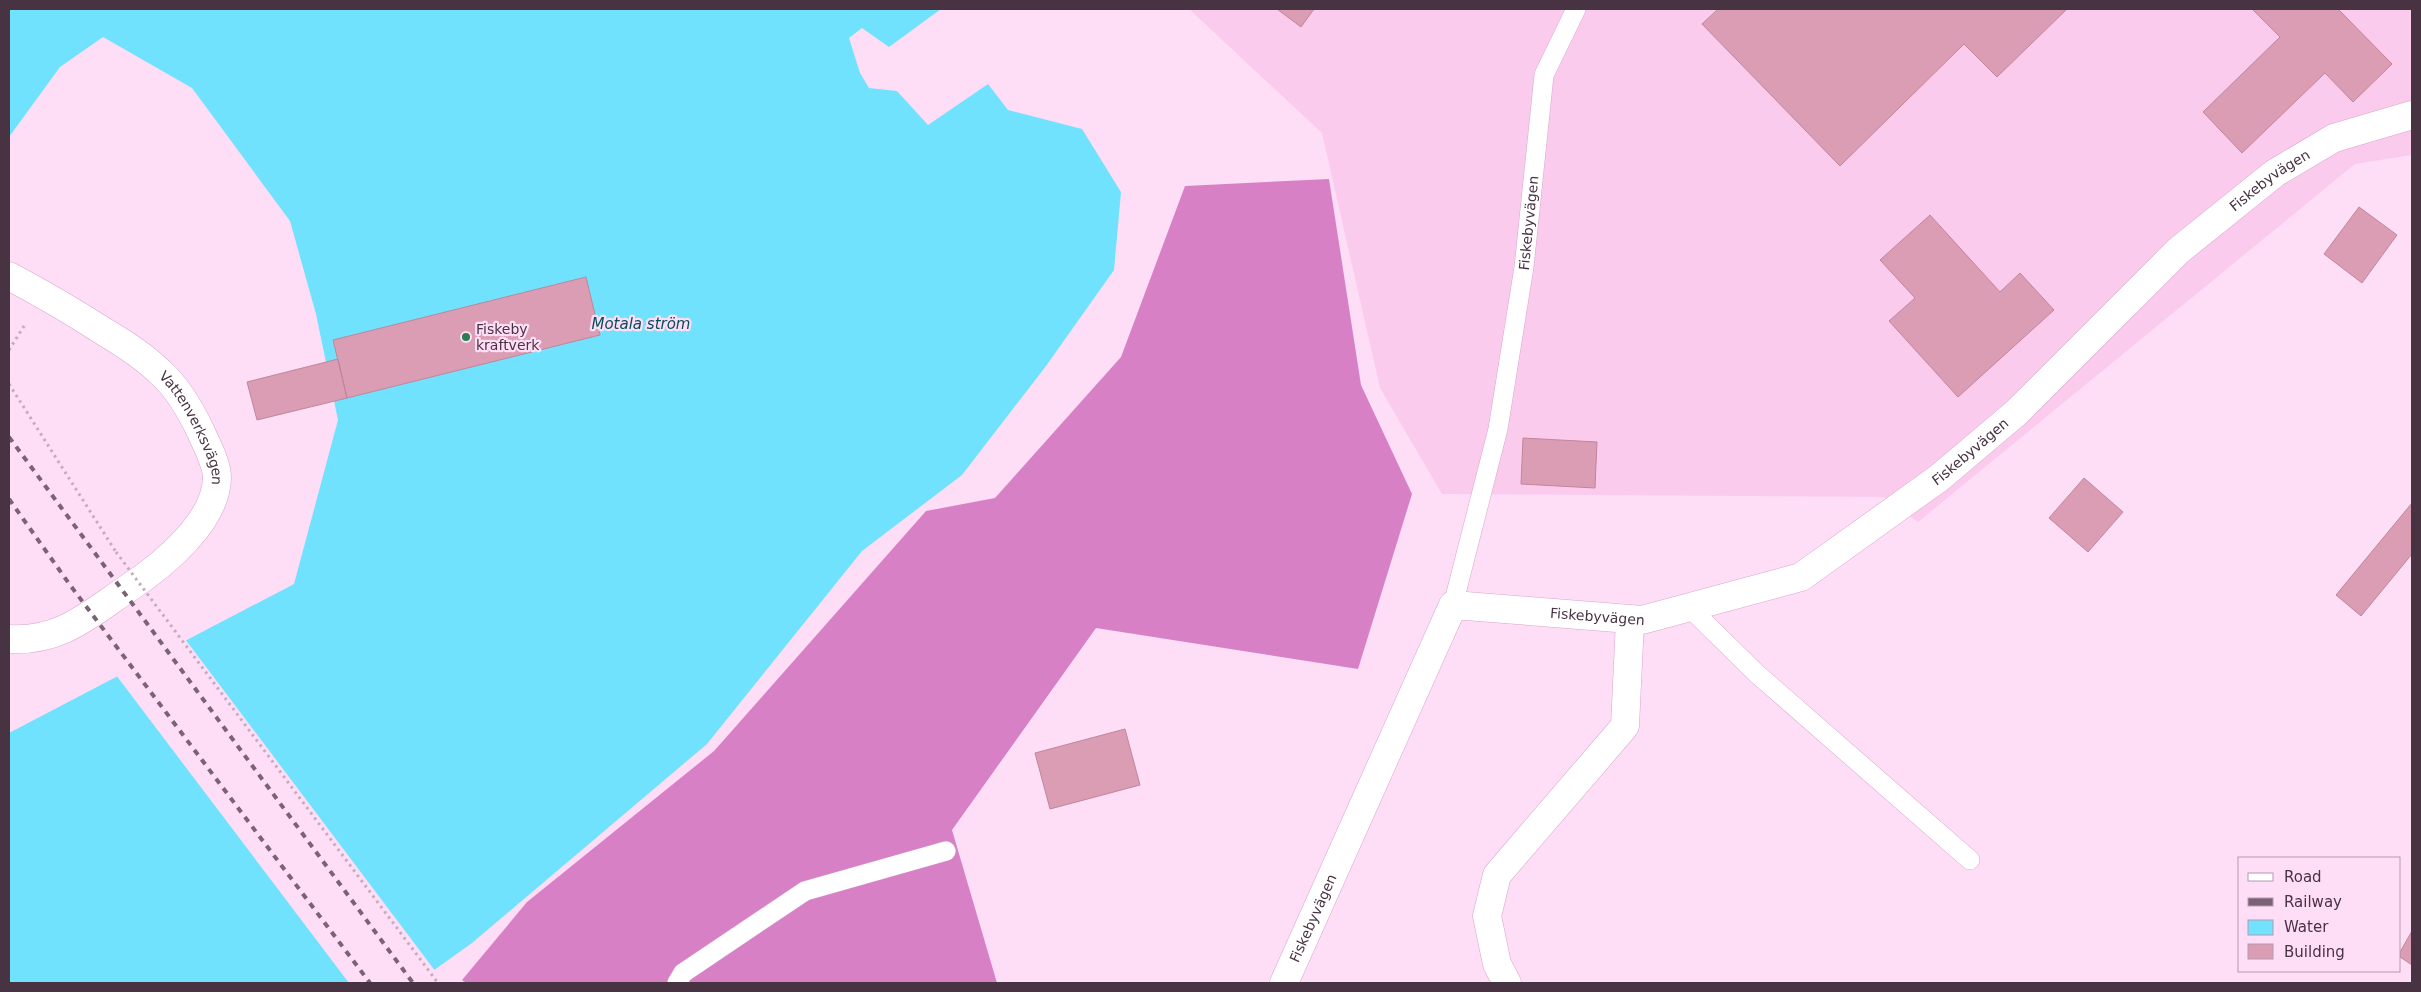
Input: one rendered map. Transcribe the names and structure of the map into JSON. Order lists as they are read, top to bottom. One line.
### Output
{"streets":{"street":["Fiskebyvägen","Vattenverksvägen"]},"water":["Motala ström"],"places":["Fiskeby kraftverk"],"legend":["Road","Railway","Water","Building"]}
